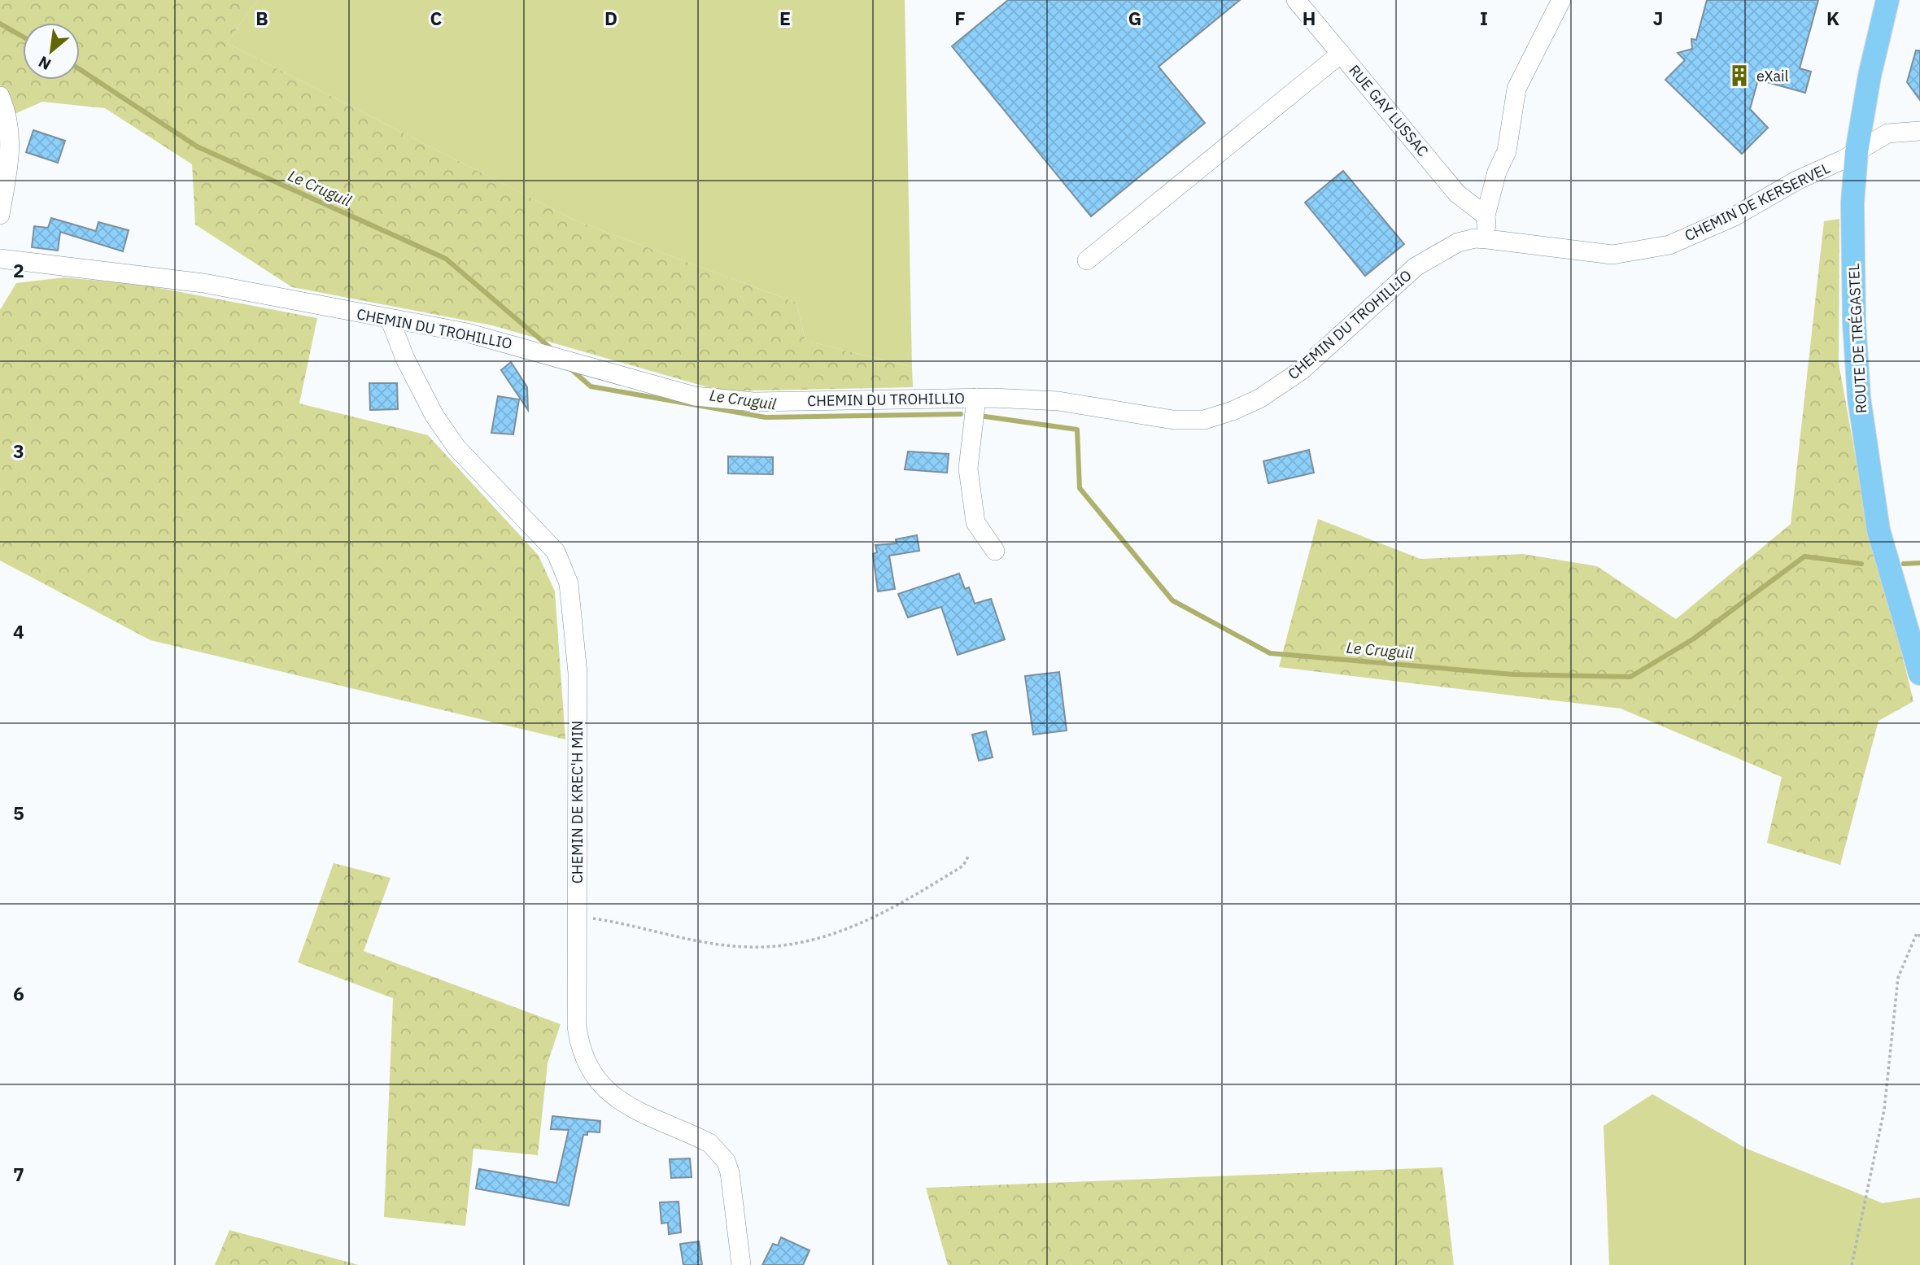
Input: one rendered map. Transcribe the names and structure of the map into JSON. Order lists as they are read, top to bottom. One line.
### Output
{"streets":{"main road":["ROUTE DE TRÉGASTEL"],"street":["RUE GAY LUSSAC","CHEMIN DE KERSERVEL","CHEMIN DU TROHILLIO","CHEMIN DE KREC'H MIN"]},"crossings":[["CHEMIN DE KERSERVEL","CHEMIN DU TROHILLIO"],["CHEMIN DE KERSERVEL","ROUTE DE TRÉGASTEL"],["CHEMIN DU TROHILLIO","CHEMIN DE KREC'H MIN"]],"water":["Le Cruguil"],"places":{"building":["eXail"]},"north":"bottom left","grid":{"columns":["B","C","D","E","F","G","H","I","J","K"],"rows":["2","3","4","5","6","7"]}}
